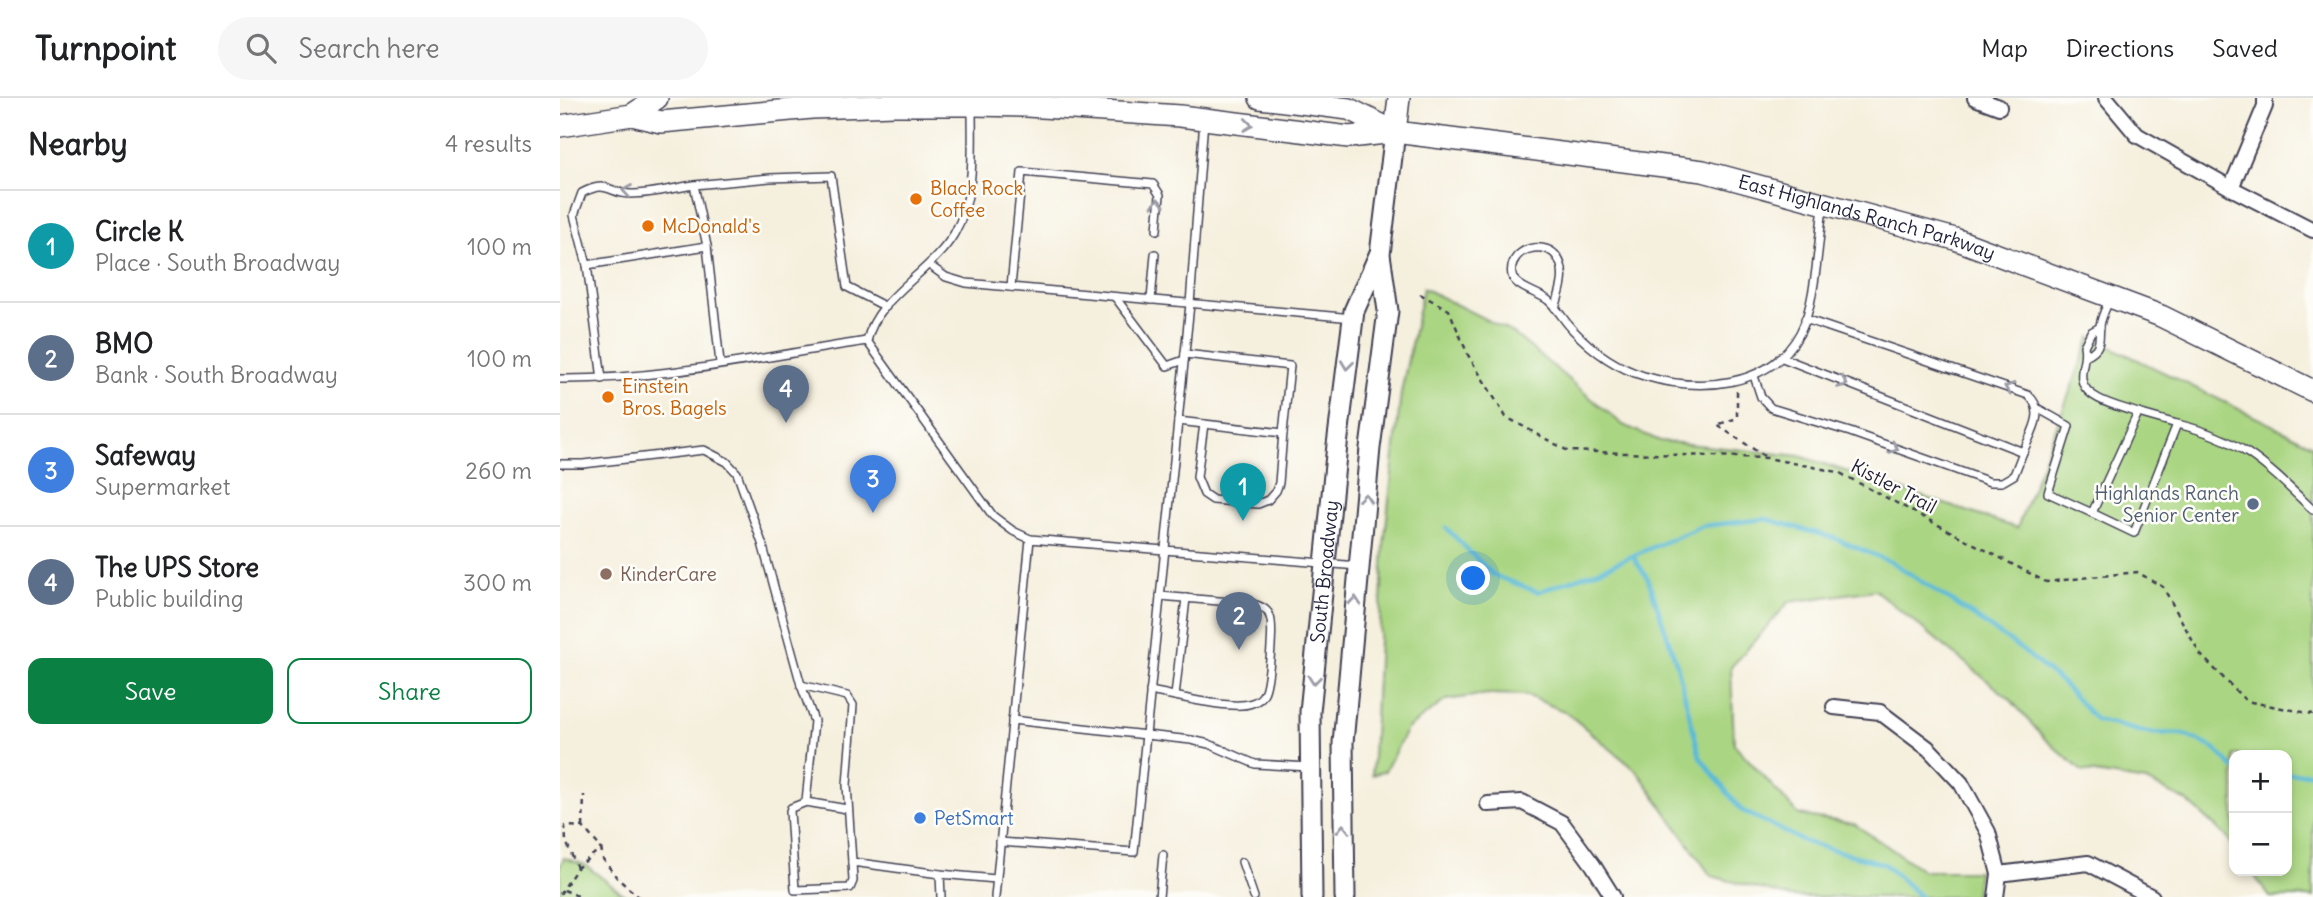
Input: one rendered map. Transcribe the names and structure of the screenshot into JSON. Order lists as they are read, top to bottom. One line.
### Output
{"streets":{"main road":["East Highlands Ranch Parkway","South Broadway"],"path":["Kistler Trail"]},"crossings":[["East Highlands Ranch Parkway","South Broadway"]],"places":["Black Rock Coffee","McDonald's","Einstein Bros. Bagels","Highlands Ranch Senior Center","KinderCare","PetSmart"],"page":{"header":"Turnpoint","search":"Search here","nav":["Map","Directions","Saved"],"heading":["Nearby","4 results"],"list":[{"mark":"1","name":"Circle K","note":"Place · South Broadway","value":"100 m"},{"mark":"2","name":"BMO","note":"Bank · South Broadway","value":"100 m"},{"mark":"3","name":"Safeway","note":"Supermarket","value":"260 m"},{"mark":"4","name":"The UPS Store","note":"Public building","value":"300 m"}],"pins":["4","3","1","2"],"buttons":["Save","Share"],"map_buttons":["+","−"]}}
